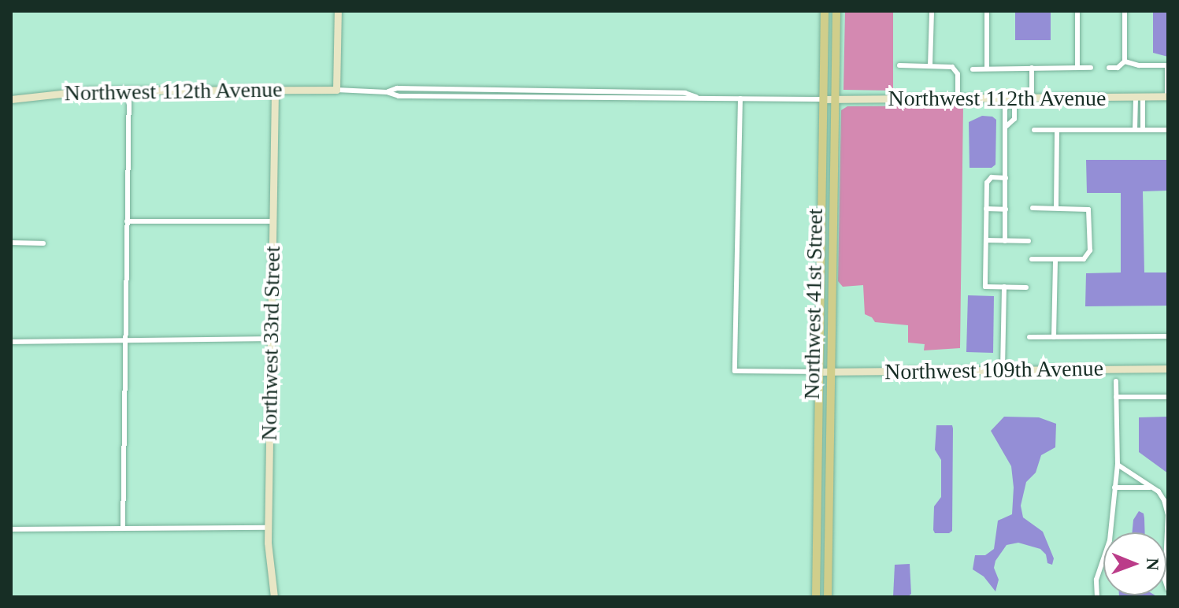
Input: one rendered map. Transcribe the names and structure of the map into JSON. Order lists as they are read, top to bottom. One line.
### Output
{"streets":{"main road":["Northwest 41st Street"],"street":["Northwest 112th Avenue","Northwest 33rd Street","Northwest 109th Avenue"]},"crossings":[["Northwest 112th Avenue","Northwest 41st Street"],["Northwest 112th Avenue","Northwest 33rd Street"],["Northwest 41st Street","Northwest 109th Avenue"]],"north":"right"}
